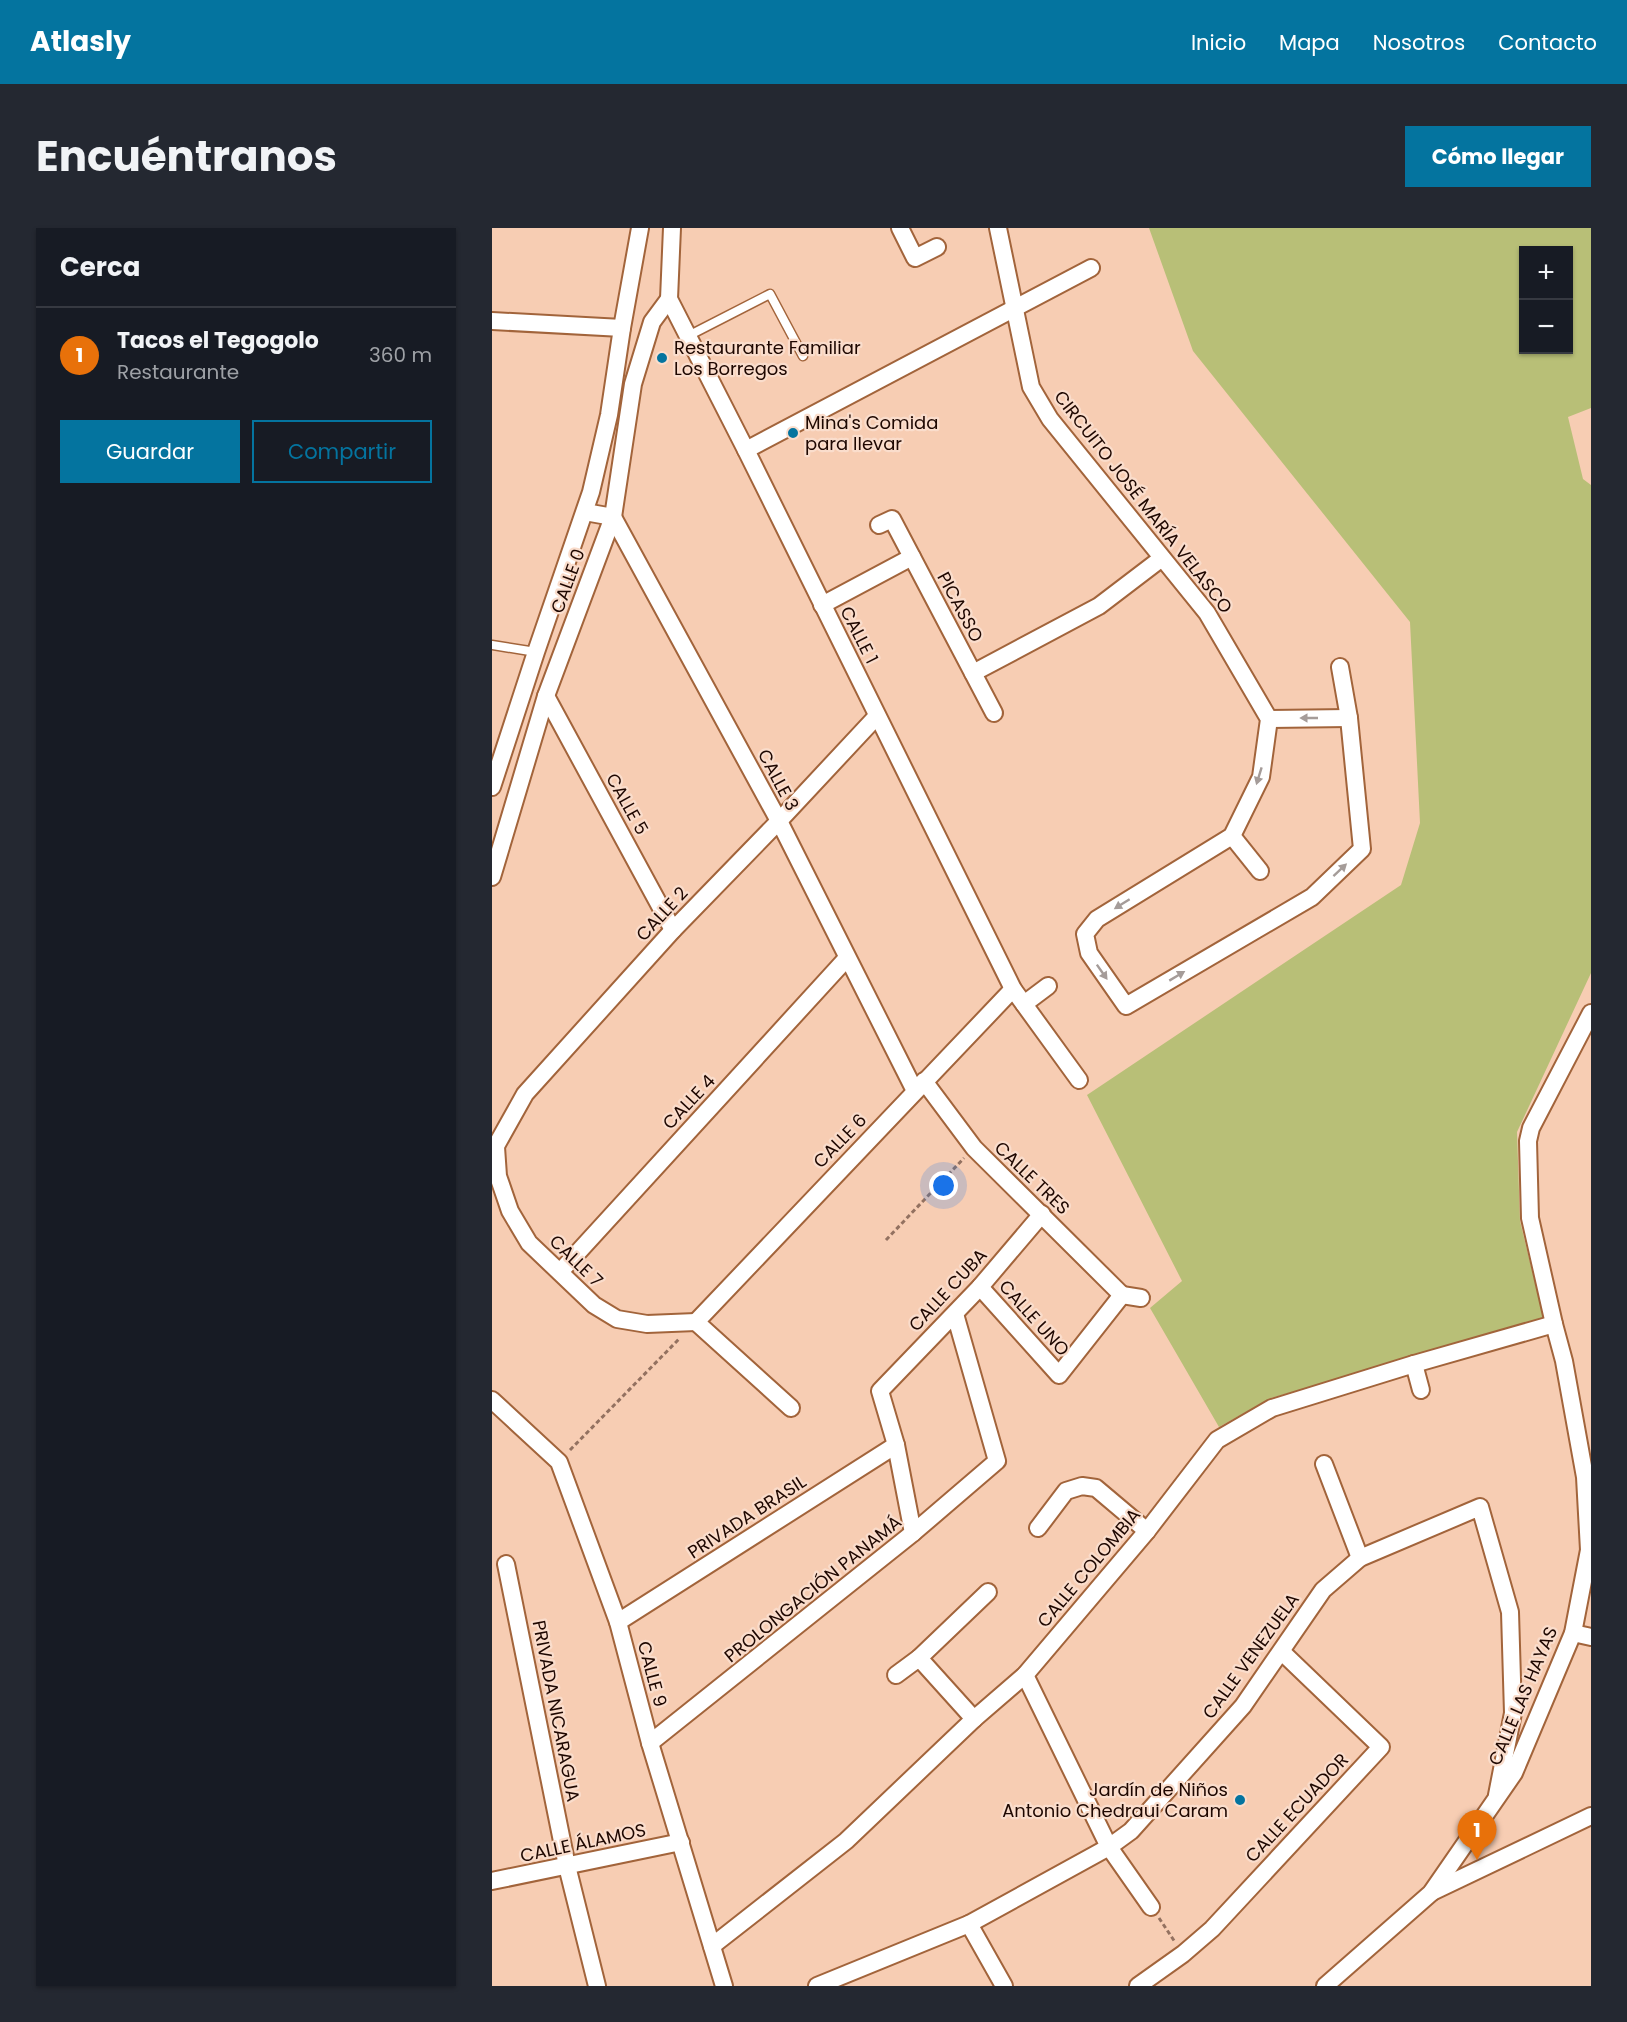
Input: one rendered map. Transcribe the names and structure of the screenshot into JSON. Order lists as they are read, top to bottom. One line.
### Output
{"streets":{"street":["CIRCUITO JOSÉ MARÍA VELASCO","CALLE 0","PICASSO","CALLE 1","CALLE 3","CALLE 5","CALLE 2","CALLE 4","CALLE 6","CALLE TRES","CALLE 7","CALLE CUBA","CALLE UNO","PRIVADA BRASIL","CALLE COLOMBIA","PROLONGACIÓN PANAMÁ","CALLE VENEZUELA","CALLE 9","CALLE LAS HAYAS","PRIVADA NICARAGUA","CALLE ECUADOR","CALLE ÁLAMOS"]},"crossings":[["CALLE 0","CALLE 1"],["CALLE 0","CALLE 3"],["CALLE 0","CALLE 5"],["CALLE 1","CALLE 2"],["CALLE 1","CALLE 6"],["CALLE 3","CALLE 2"],["CALLE 3","CALLE 4"],["CALLE 3","CALLE 6"],["CALLE 3","CALLE TRES"],["CALLE 5","CALLE 2"],["CALLE 2","CALLE 7"],["CALLE 4","CALLE 7"],["CALLE 6","CALLE TRES"],["CALLE 6","CALLE 7"],["CALLE TRES","CALLE CUBA"],["CALLE TRES","CALLE UNO"],["CALLE CUBA","CALLE UNO"],["CALLE CUBA","PRIVADA BRASIL"],["CALLE CUBA","PROLONGACIÓN PANAMÁ"],["PRIVADA BRASIL","CALLE 9"],["CALLE COLOMBIA","CALLE 9"],["CALLE COLOMBIA","CALLE LAS HAYAS"],["PROLONGACIÓN PANAMÁ","CALLE 9"],["CALLE VENEZUELA","CALLE LAS HAYAS"],["CALLE VENEZUELA","CALLE ECUADOR"],["CALLE 9","CALLE ÁLAMOS"],["PRIVADA NICARAGUA","CALLE ÁLAMOS"]],"places":["Restaurante Familiar Los Borregos","Mina's Comida para llevar","Jardín de Niños Antonio Chedraui Caram"],"page":{"header":"Atlasly","nav":["Inicio","Mapa","Nosotros","Contacto"],"title":"Encuéntranos","buttons":["Cómo llegar",["Guardar","Compartir"]],"heading":"Cerca","map_buttons":["+","−"],"list":[{"mark":"1","name":"Tacos el Tegogolo","note":"Restaurante","value":"360 m"}],"pins":"1"}}
